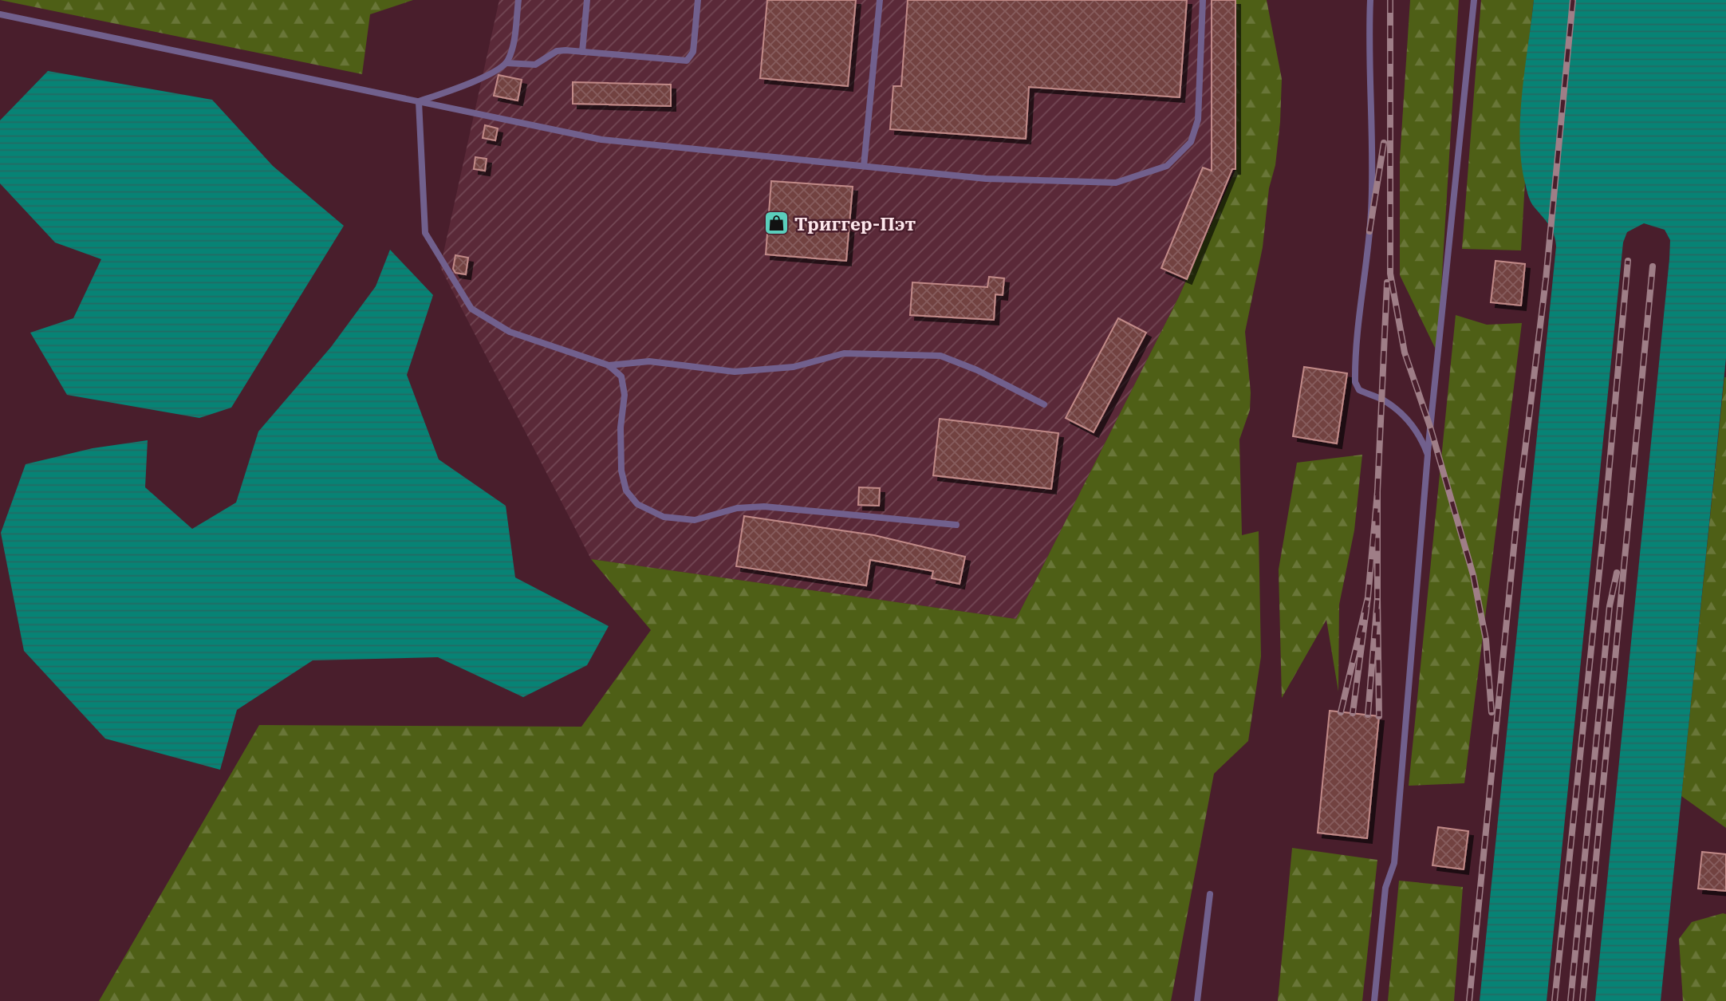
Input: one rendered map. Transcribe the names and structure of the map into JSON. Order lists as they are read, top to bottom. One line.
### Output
{"places":{"shop":["Триггер-Пэт"]}}
